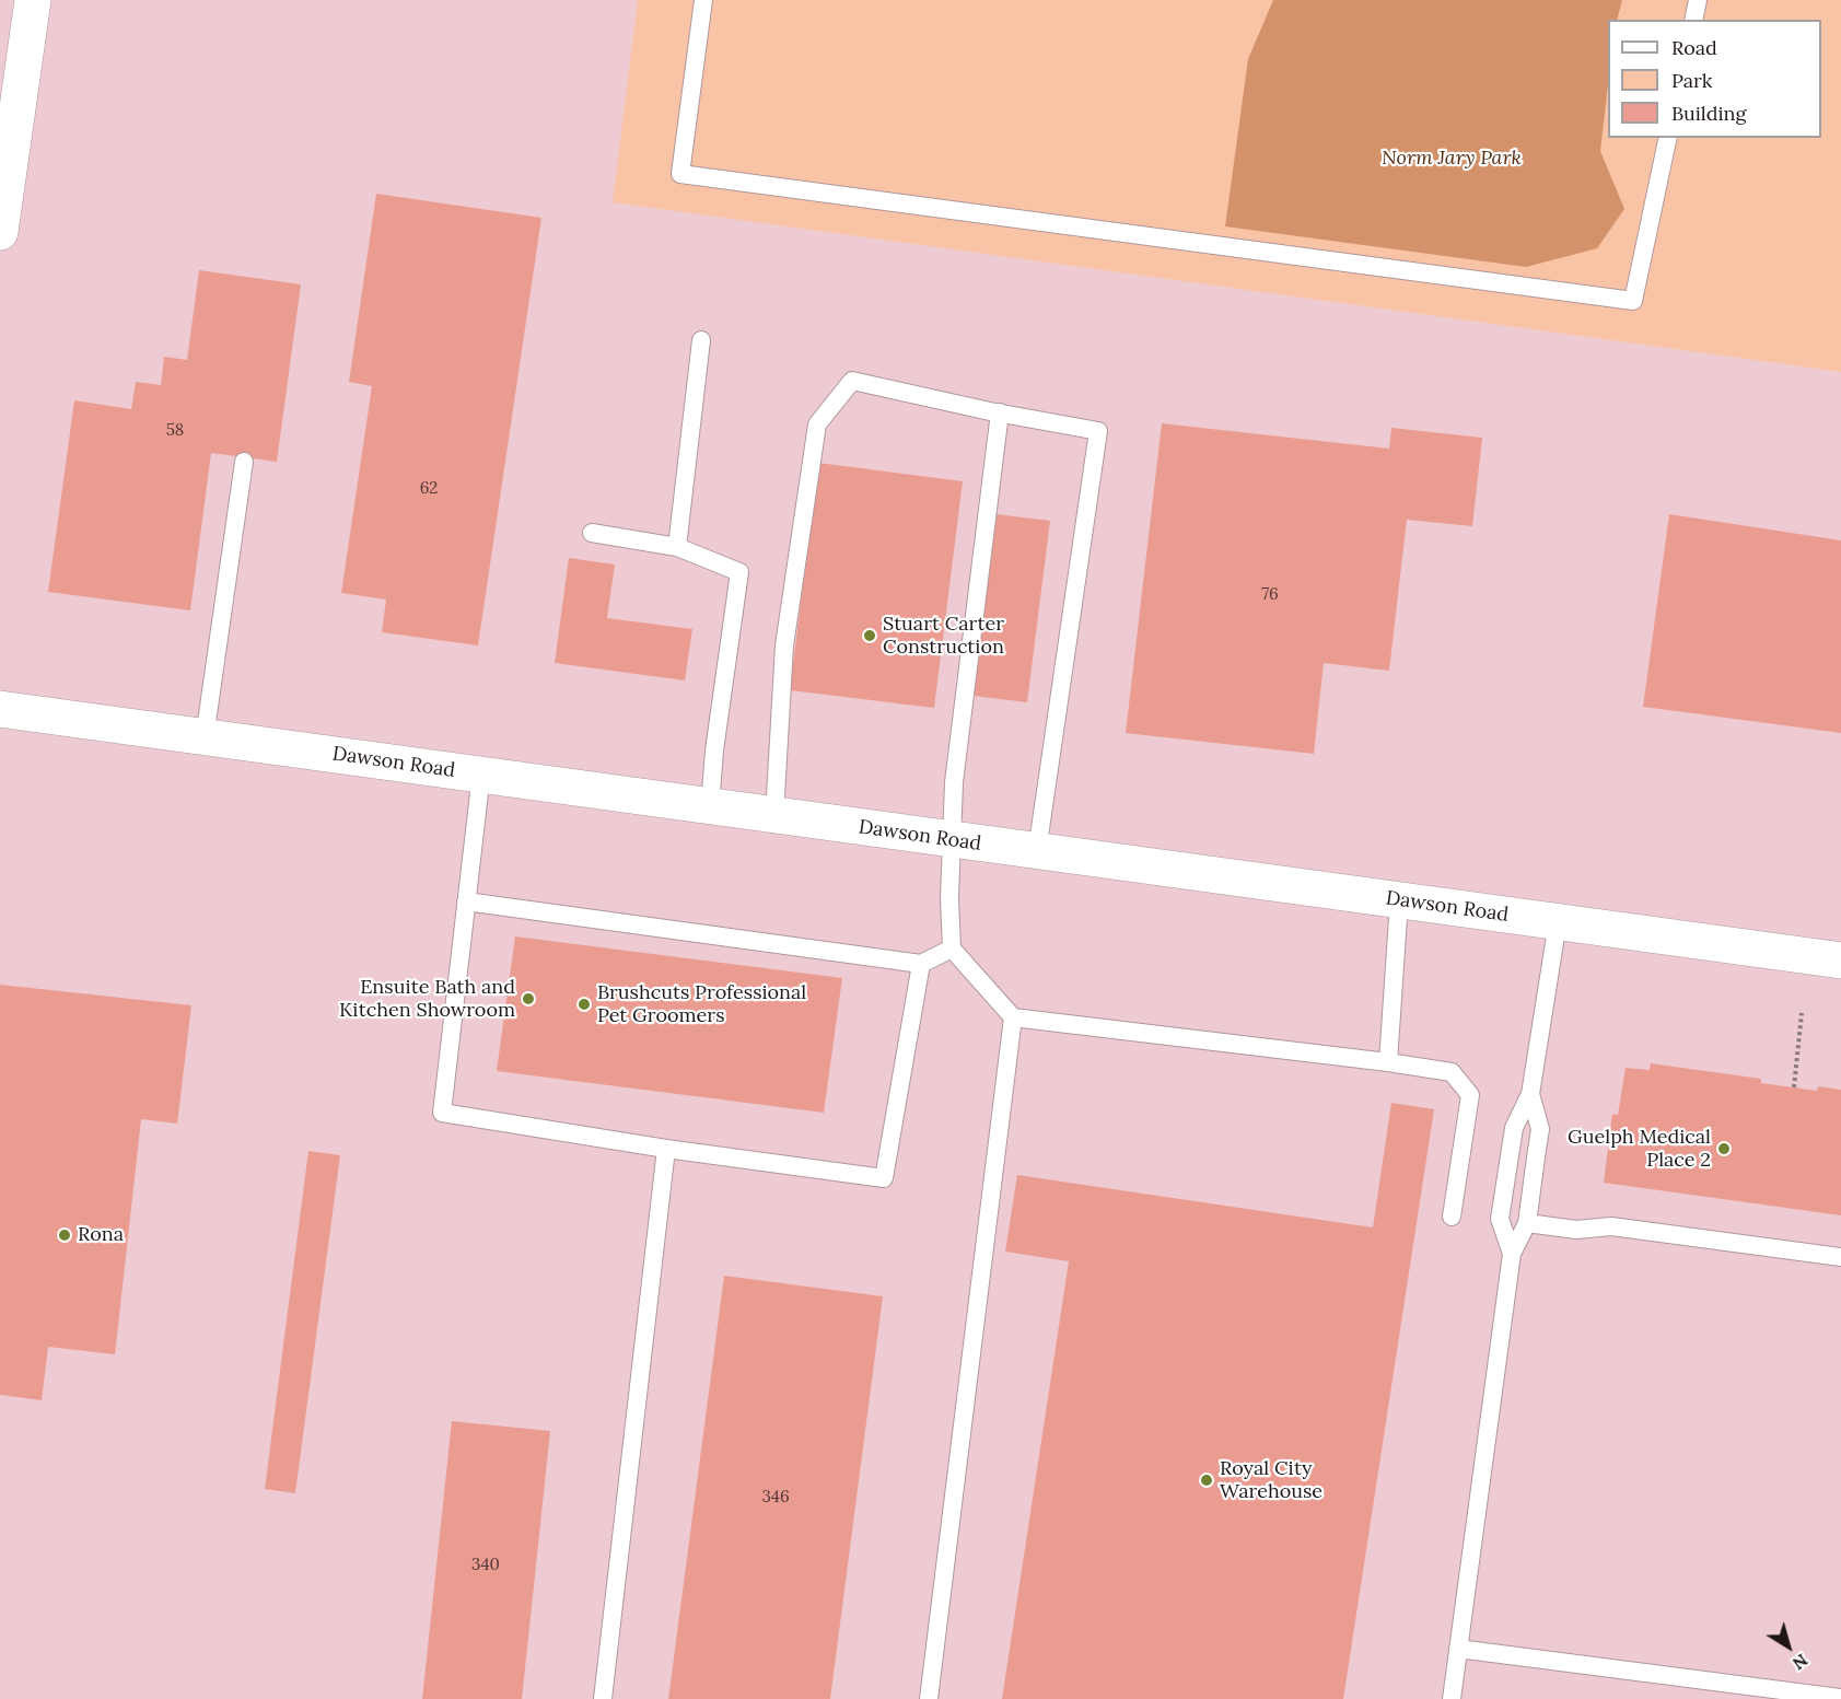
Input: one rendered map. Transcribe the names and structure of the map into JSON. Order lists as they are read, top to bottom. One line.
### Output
{"streets":{"street":["Dawson Road"]},"parks":["Norm Jary Park"],"places":["Stuart Carter Construction","Ensuite Bath and Kitchen Showroom","Brushcuts Professional Pet Groomers","Guelph Medical Place 2","Rona","Royal City Warehouse"],"house_numbers":["58","62","76","346","340"],"legend":["Road","Park","Building"],"north":"bottom right"}
